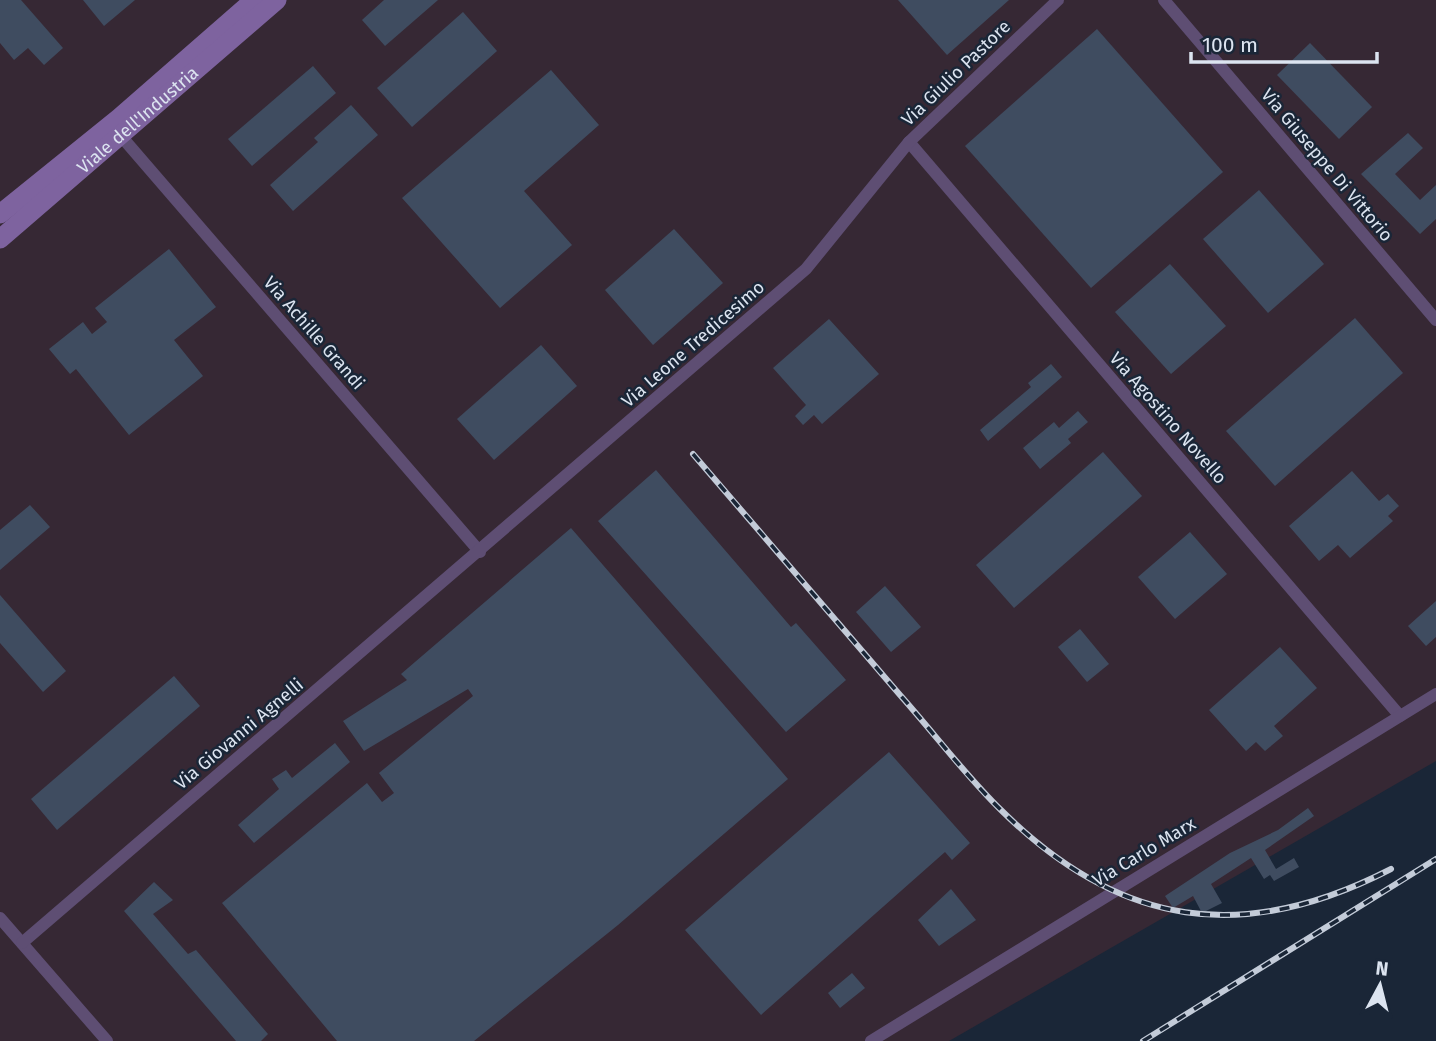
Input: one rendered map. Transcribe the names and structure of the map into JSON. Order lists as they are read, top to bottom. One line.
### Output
{"streets":{"main road":["Viale dell'Industria"],"street":["Via Giulio Pastore","Via Giuseppe Di Vittorio","Via Achille Grandi","Via Leone Tredicesimo","Via Agostino Novello","Via Giovanni Agnelli","Via Carlo Marx"]},"crossings":[["Via Giulio Pastore","Via Leone Tredicesimo"],["Via Giulio Pastore","Via Agostino Novello"],["Viale dell'Industria","Via Achille Grandi"],["Via Achille Grandi","Via Leone Tredicesimo"],["Via Achille Grandi","Via Giovanni Agnelli"],["Via Leone Tredicesimo","Via Agostino Novello"],["Via Leone Tredicesimo","Via Giovanni Agnelli"],["Via Agostino Novello","Via Carlo Marx"]],"scale_bar":"100 m","north":"top"}
